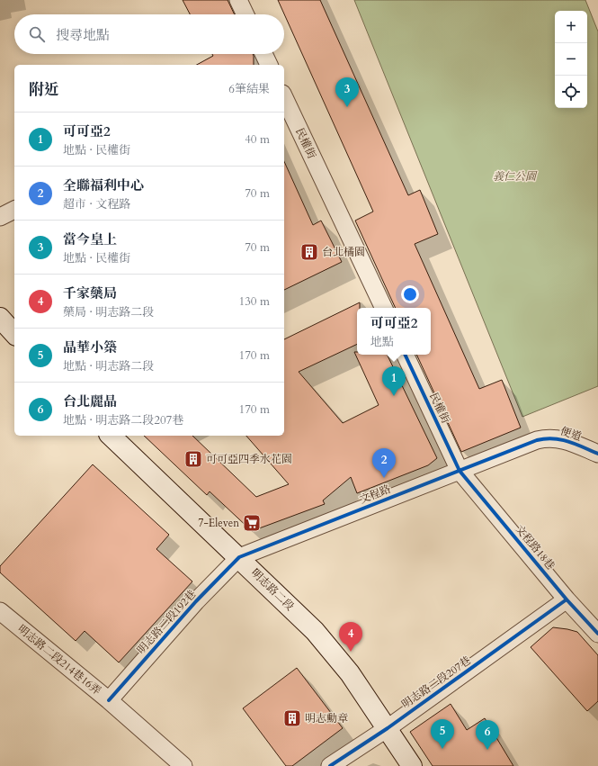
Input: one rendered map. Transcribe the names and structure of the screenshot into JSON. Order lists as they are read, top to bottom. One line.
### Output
{"streets":{"main road":["明志路二段"],"street":["民權街","便道","文程路","文程路18巷","明志路二段192巷","明志路二段214巷16弄","明志路二段207巷"]},"crossings":[["民權街","文程路"],["民權街","文程路18巷"],["便道","文程路"],["文程路","文程路18巷"],["文程路","明志路二段"],["文程路","明志路二段192巷"],["文程路18巷","明志路二段207巷"],["明志路二段","明志路二段192巷"],["明志路二段","明志路二段207巷"],["明志路二段192巷","明志路二段214巷16弄"]],"parks":["義仁公園"],"places":{"building":["台北橘園","可可亞四季水花園","明志勳章"],"supermarket":["7-Eleven"]},"page":{"map_buttons":["+","−"],"search":"搜尋地點","heading":["附近","6筆結果"],"pins":["3","1","2","4","5","6"],"list":[{"mark":"1","name":"可可亞2","note":"地點 · 民權街","value":"40 m"},{"mark":"2","name":"全聯福利中心","note":"超市 · 文程路","value":"70 m"},{"mark":"3","name":"當今皇上","note":"地點 · 民權街","value":"70 m"},{"mark":"4","name":"千家藥局","note":"藥局 · 明志路二段","value":"130 m"},{"mark":"5","name":"晶華小築","note":"地點 · 明志路二段","value":"170 m"},{"mark":"6","name":"台北麗晶","note":"地點 · 明志路二段207巷","value":"170 m"}],"popup":["可可亞2","地點"]}}
